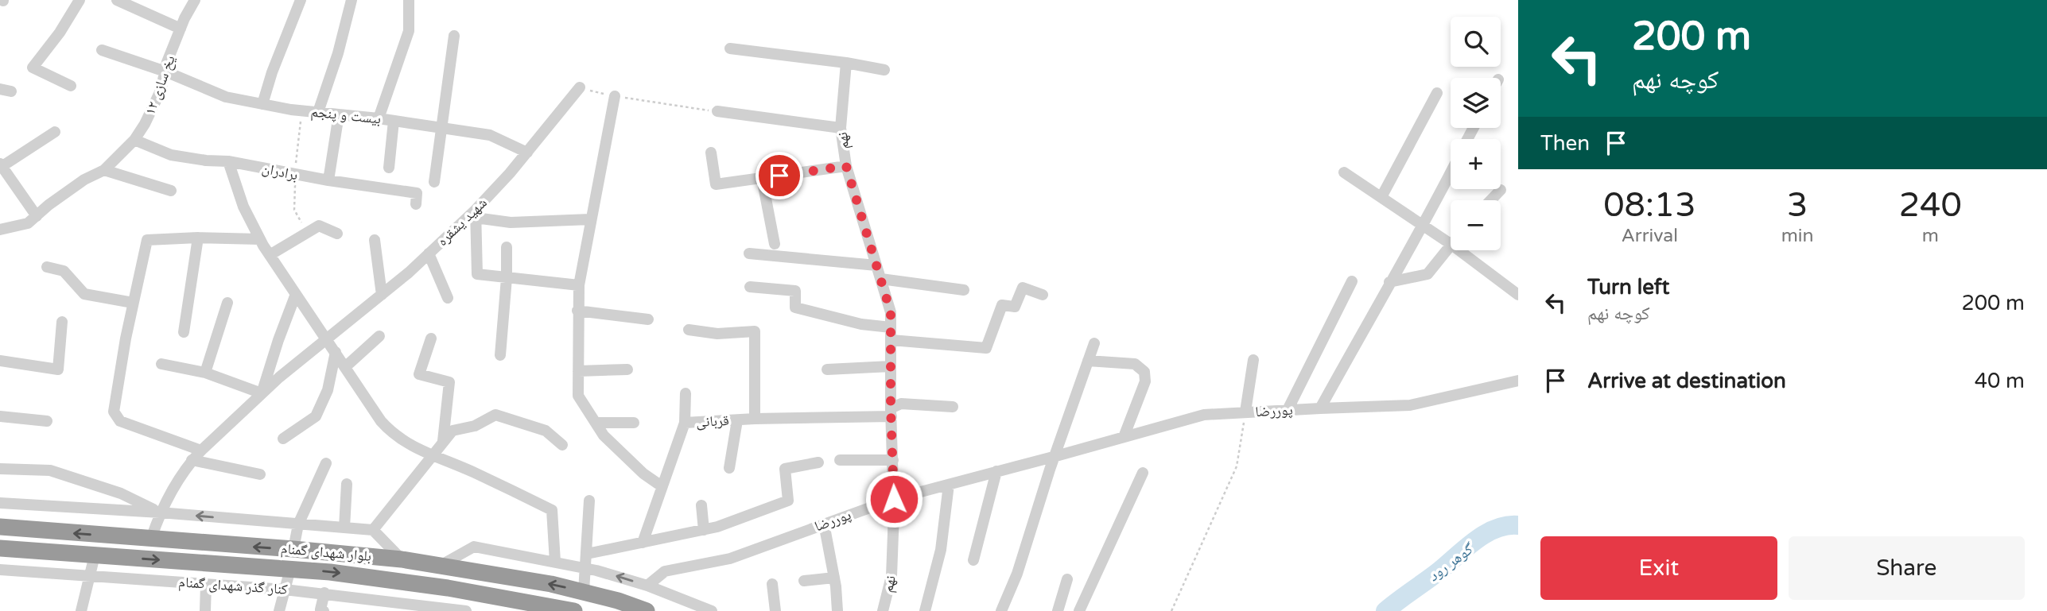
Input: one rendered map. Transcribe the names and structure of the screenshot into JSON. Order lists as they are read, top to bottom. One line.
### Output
{"streets":{"highway":["بلوار شهدای گمنام"],"street":["یخ سازی ۱۲","بیست و پنجم","نهم","برادران","شهید یشقره","پوررضا","قربانی","کنار گذر شهدای گمنام"]},"crossings":[["یخ سازی ۱۲","بیست و پنجم"],["یخ سازی ۱۲","برادران"],["بیست و پنجم","شهید یشقره"],["نهم","پوررضا"],["نهم","قربانی"],["شهید یشقره","بلوار شهدای گمنام"]],"water":["گوهر رود"],"page":{"turn":["200 m","کوچه نهم"],"map_buttons":["+","−"],"then":"Then","eta":["08:13","Arrival","3","min","240","m"],"list":[{"name":"Turn left","note":"کوچه نهم","value":"200 m"},{"name":"Arrive at destination","value":"40 m"}],"buttons":["Exit","Share"]}}
